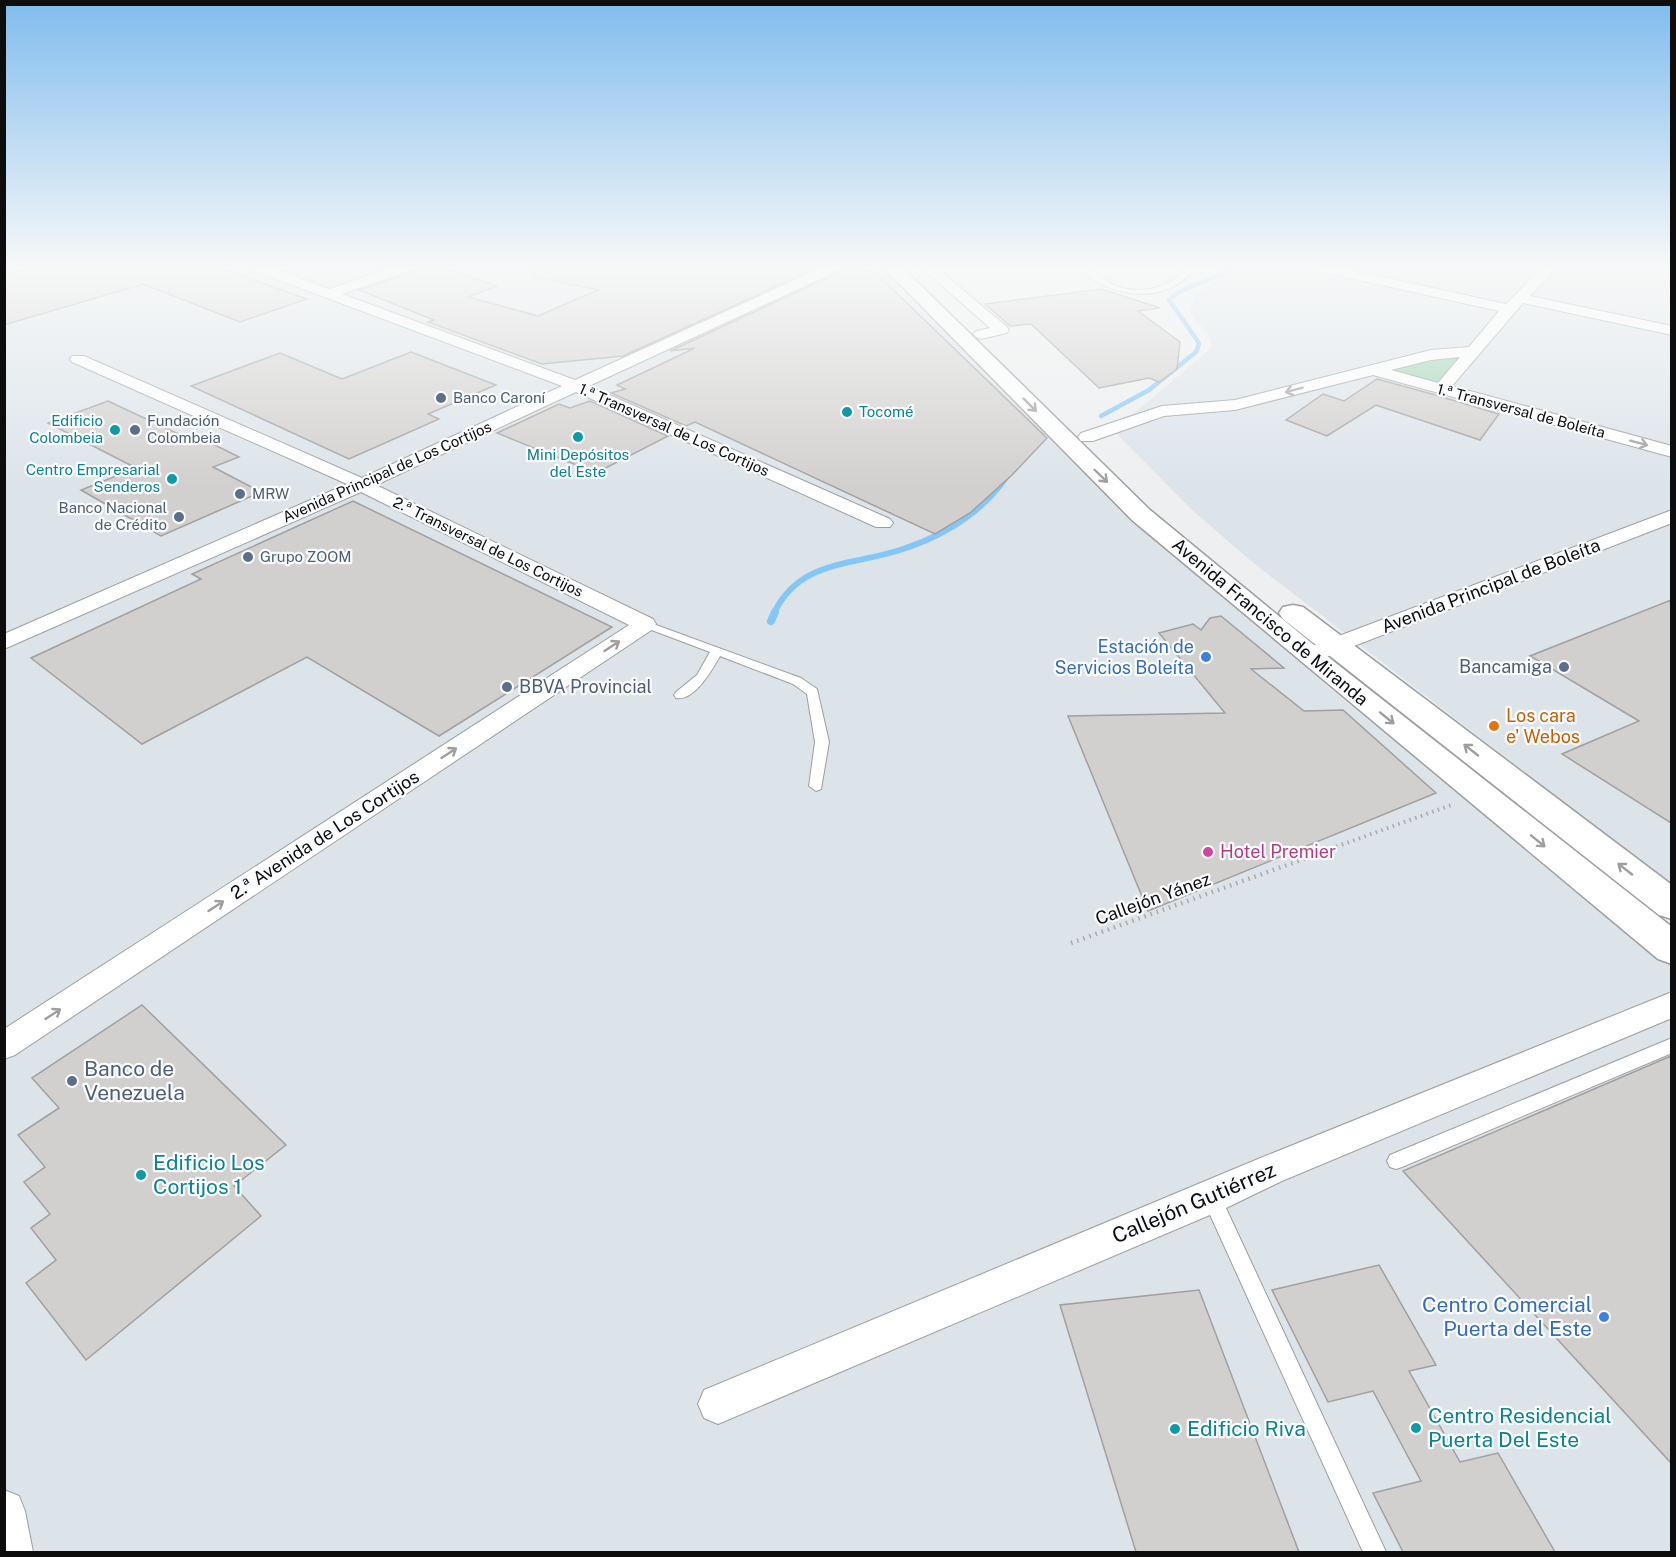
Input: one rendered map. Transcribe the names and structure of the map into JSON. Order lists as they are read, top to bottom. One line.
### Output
{"streets":{"main road":["Avenida Francisco de Miranda"],"street":["1.ª Transversal de Boleíta","1.ª Transversal de Los Cortijos","Avenida Principal de Los Cortijos","2.ª Transversal de Los Cortijos","Avenida Principal de Boleíta","2.ª Avenida de Los Cortijos","Callejón Gutiérrez"],"path":["Callejón Yánez"]},"crossings":[["1.ª Transversal de Los Cortijos","Avenida Principal de Los Cortijos"],["Avenida Principal de Los Cortijos","2.ª Transversal de Los Cortijos"],["2.ª Transversal de Los Cortijos","2.ª Avenida de Los Cortijos"],["Avenida Principal de Boleíta","Avenida Francisco de Miranda"],["Avenida Francisco de Miranda","Callejón Yánez"]],"one_way":["1.ª Transversal de Boleíta","2.ª Avenida de Los Cortijos"],"places":["Banco Caroní","Tocomé","Edificio Colombeia","Fundación Colombeia","Mini Depósitos del Este","Centro Empresarial Senderos","MRW","Banco Nacional de Crédito","Grupo ZOOM","Estación de Servicios Boleíta","Bancamiga","BBVA Provincial","Los cara e' Webos","Hotel Premier","Banco de Venezuela","Edificio Los Cortijos 1","Centro Comercial Puerta del Este","Centro Residencial Puerta Del Este","Edificio Riva"]}
